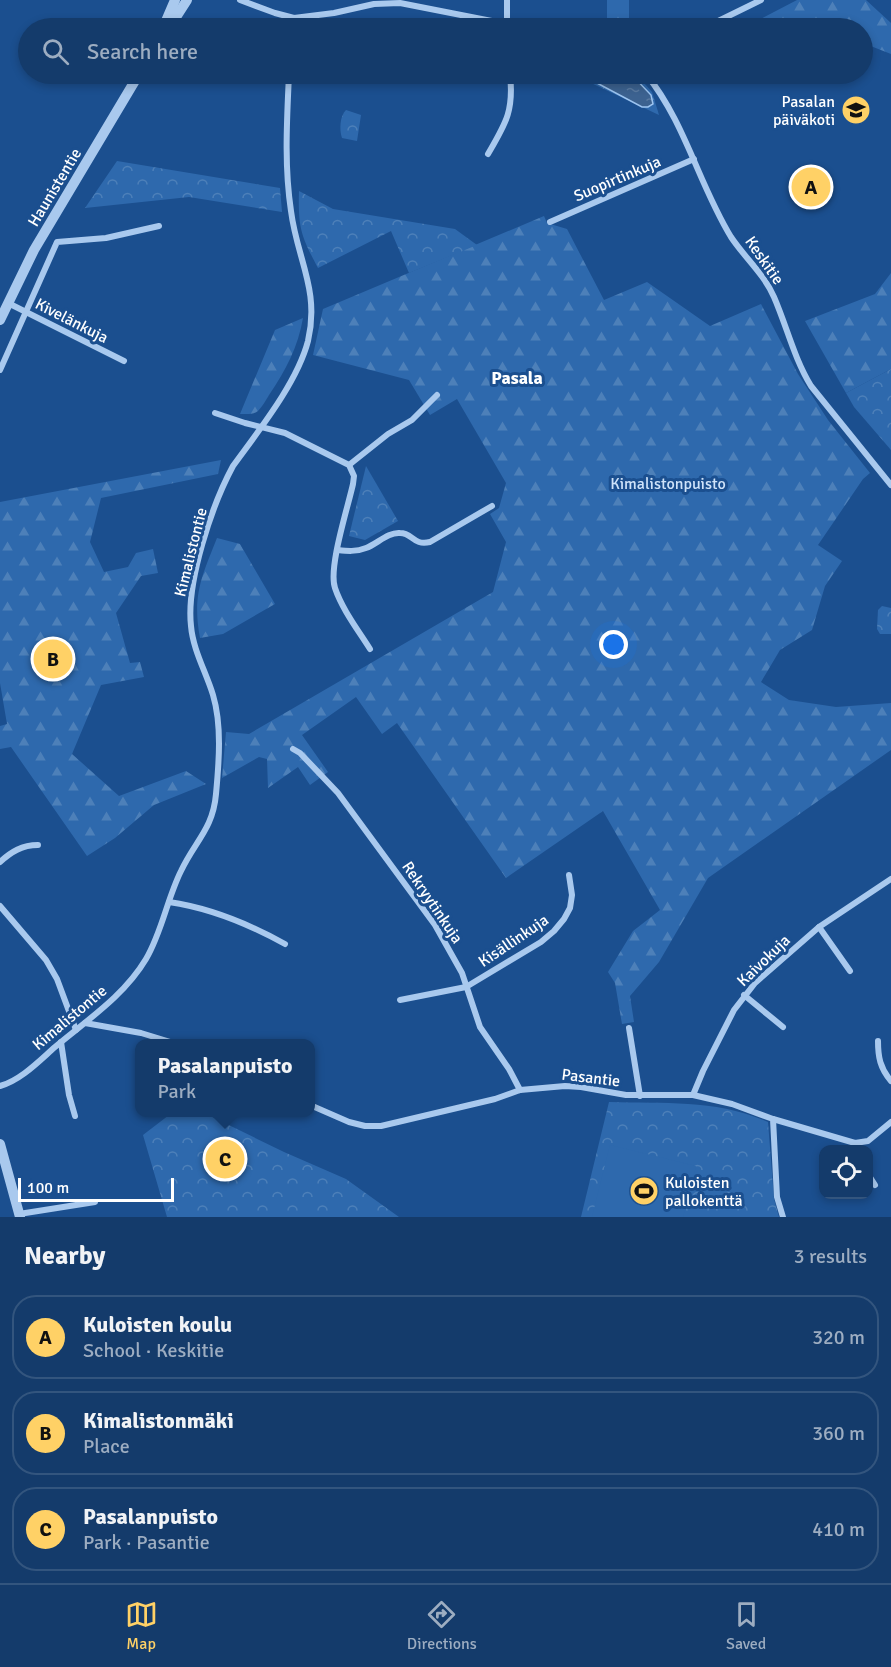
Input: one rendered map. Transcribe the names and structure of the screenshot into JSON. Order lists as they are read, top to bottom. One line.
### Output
{"streets":{"street":["Suopirtinkuja","Haunistentie","Keskitie","Kivelänkuja","Kimalistontie","Rekryytinkuja","Kisällinkuja","Kaivokuja","Pasantie"]},"crossings":[["Suopirtinkuja","Keskitie"],["Haunistentie","Kivelänkuja"],["Rekryytinkuja","Kisällinkuja"],["Rekryytinkuja","Pasantie"],["Kaivokuja","Pasantie"]],"districts":["Pasala"],"parks":["Kimalistonpuisto"],"places":{"school or university":["Pasalan päiväkoti"],"sports":["Kuloisten pallokenttä"]},"scale_bar":"100 m","page":{"search":"Search here","pins":["A","B","C"],"popup":["Pasalanpuisto","Park"],"scale":"100 m","heading":["Nearby","3 results"],"list":[{"mark":"A","name":"Kuloisten koulu","note":"School · Keskitie","value":"320 m"},{"mark":"B","name":"Kimalistonmäki","note":"Place","value":"360 m"},{"mark":"C","name":"Pasalanpuisto","note":"Park · Pasantie","value":"410 m"}],"nav":["Map","Directions","Saved"]}}
